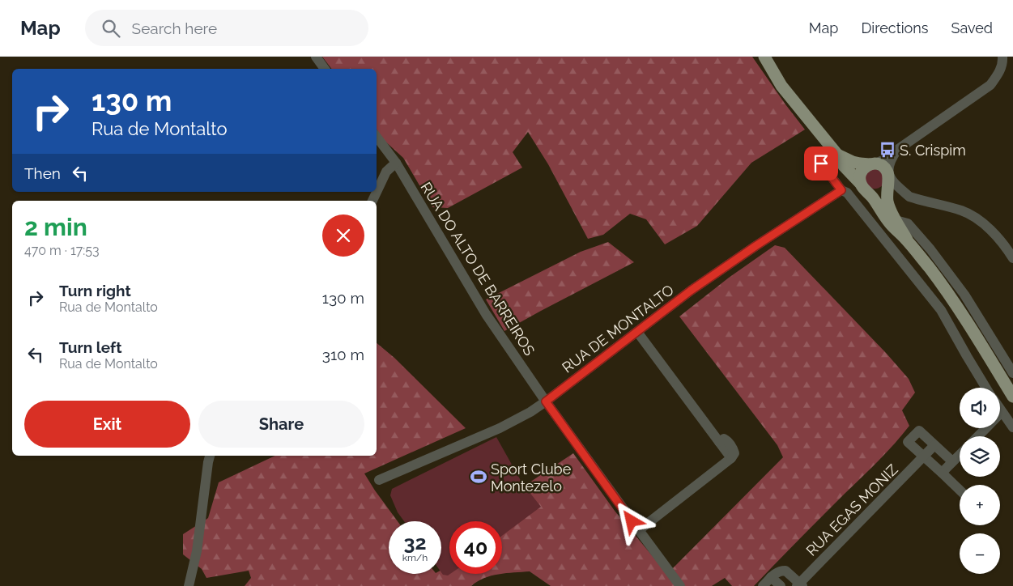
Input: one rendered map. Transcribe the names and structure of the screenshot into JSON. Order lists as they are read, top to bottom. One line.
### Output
{"streets":{"street":["RUA DO ALTO DE BARREIROS","RUA DE MONTALTO","RUA EGAS MONIZ"]},"crossings":[["RUA DO ALTO DE BARREIROS","RUA DE MONTALTO"]],"places":{"bus stop":["S. Crispim"],"sports":["Sport Clube Montezelo"]},"page":{"header":"Map","search":"Search here","nav":["Map","Directions","Saved"],"turn":["130 m","Rua de Montalto"],"then":"Then","heading":["2 min","470 m · 17:53"],"list":[{"name":"Turn right","note":"Rua de Montalto","value":"130 m"},{"name":"Turn left","note":"Rua de Montalto","value":"310 m"}],"map_buttons":["+","−"],"buttons":["Exit","Share"],"speed":"32 km/h","limit":"40"}}
